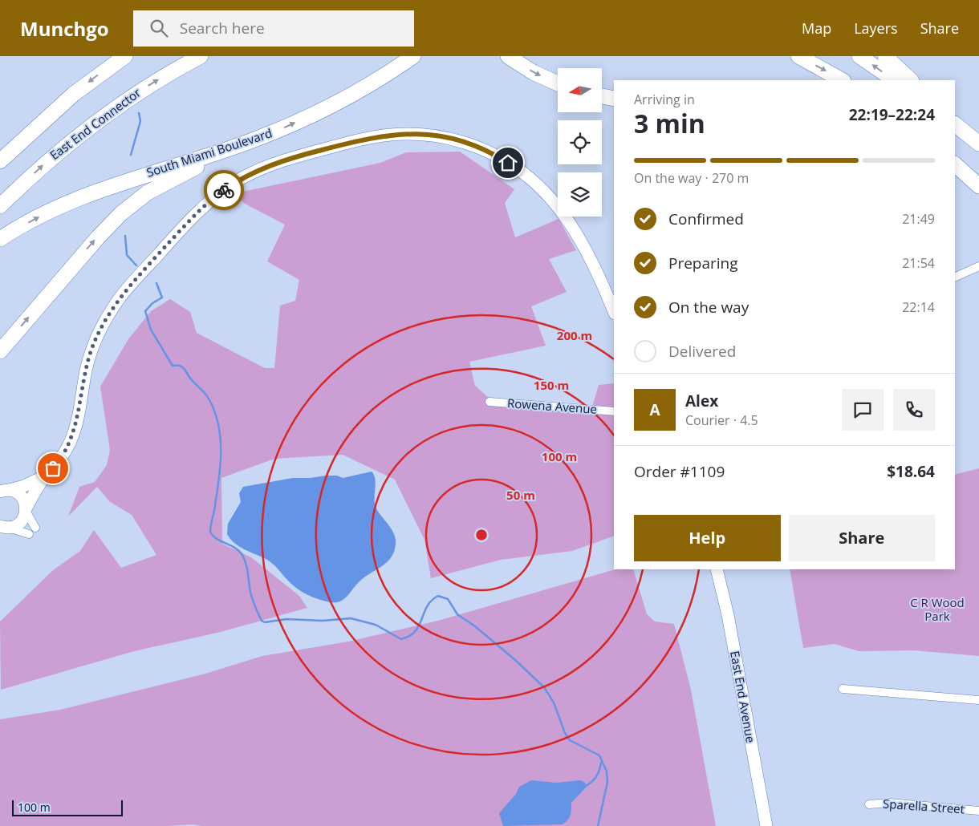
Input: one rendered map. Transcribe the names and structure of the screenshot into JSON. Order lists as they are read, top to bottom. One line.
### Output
{"streets":{"highway":["East End Connector","South Miami Boulevard"],"street":["Rowena Avenue","East End Avenue","Sparella Street"]},"parks":["C R Wood Park"],"scale_bar":"100 m","north":"left","page":{"header":"Munchgo","search":"Search here","nav":["Map","Layers","Share"],"heading":["3 min","Arriving in","22:19–22:24"],"panel":["Alex","Courier · 4.5","Order #1109","$18.64"],"bar":"On the way · 270 m","list":[["Confirmed","21:49"],["Preparing","21:54"],["On the way","22:14"],"Delivered"],"round":"A","buttons":["Help","Share"],"scale":"100 m"},"rings":["200 m","150 m","100 m","50 m"]}
